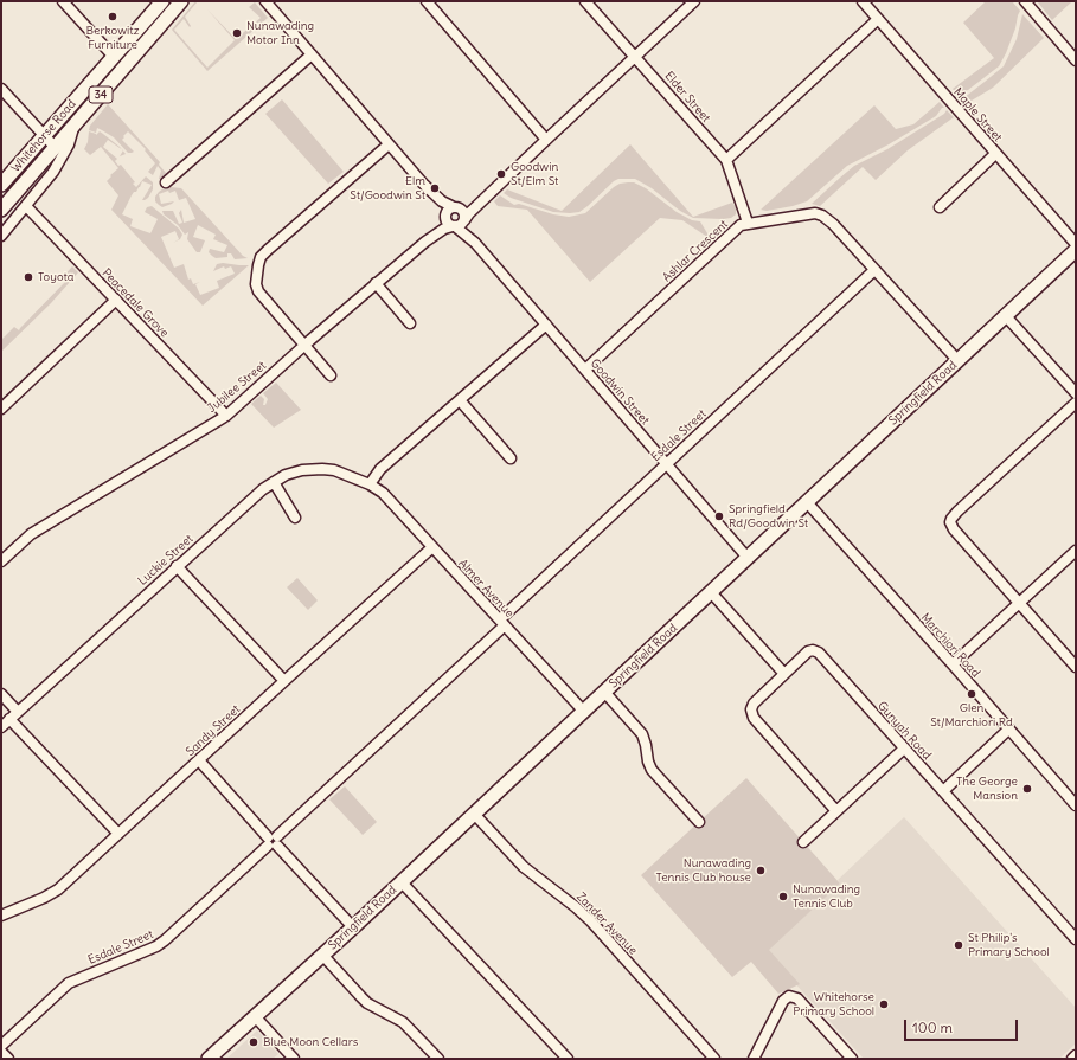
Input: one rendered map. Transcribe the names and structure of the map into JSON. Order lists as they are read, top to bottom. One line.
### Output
{"streets":{"main road":["34","Whitehorse Road","Springfield Road"],"street":["Elder Street","Maple Street","Ashlar Crescent","Peacedale Grove","Jubilee Street","Goodwin Street","Esdale Street","Luckie Street","Almer Avenue","Marchiori Road","Sandy Street","Gunyah Road","Zander Avenue"]},"crossings":[["Elder Street","Ashlar Crescent"],["Whitehorse Road","Peacedale Grove"],["Ashlar Crescent","Goodwin Street"],["Ashlar Crescent","Springfield Road"],["Ashlar Crescent","Esdale Street"],["Peacedale Grove","Jubilee Street"],["Jubilee Street","Goodwin Street"],["Goodwin Street","Springfield Road"],["Goodwin Street","Esdale Street"],["Springfield Road","Almer Avenue"],["Springfield Road","Marchiori Road"],["Springfield Road","Zander Avenue"],["Esdale Street","Almer Avenue"],["Luckie Street","Almer Avenue"],["Almer Avenue","Sandy Street"]],"places":["Berkowitz Furniture","Nunawading Motor Inn","Goodwin St/Elm St","Elm St/Goodwin St","Toyota","Springfield Rd/Goodwin St","Glen St/Marchiori Rd","The George Mansion","Nunawading Tennis Club house","Nunawading Tennis Club","St Philip's Primary School","Whitehorse Primary School","Blue Moon Cellars"],"scale_bar":"100 m"}
